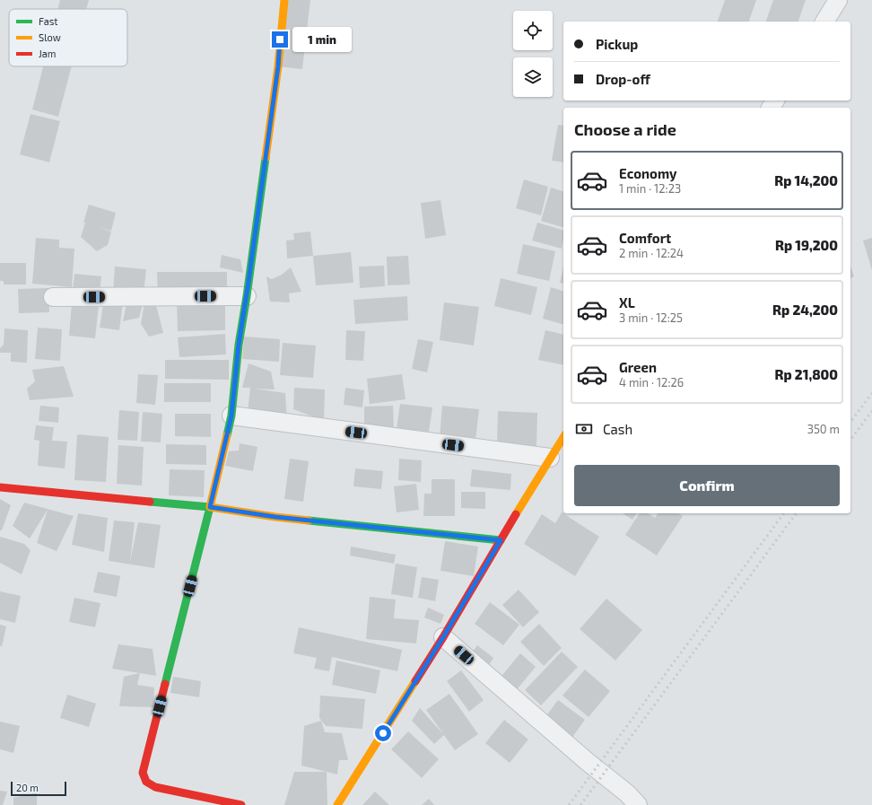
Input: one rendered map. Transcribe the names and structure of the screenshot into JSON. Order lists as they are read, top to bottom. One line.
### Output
{"legend":["Fast","Slow","Jam"],"scale_bar":"20 m","page":{"banner":["Pickup","Drop-off"],"bubble":"1 min","heading":"Choose a ride","list":[{"name":"Economy","note":"1 min · 12:23","value":"Rp 14,200"},{"name":"Comfort","note":"2 min · 12:24","value":"Rp 19,200"},{"name":"XL","note":"3 min · 12:25","value":"Rp 24,200"},{"name":"Green","note":"4 min · 12:26","value":"Rp 21,800"}],"pay":["Cash","350 m"],"buttons":"Confirm","scale":"20 m"}}
